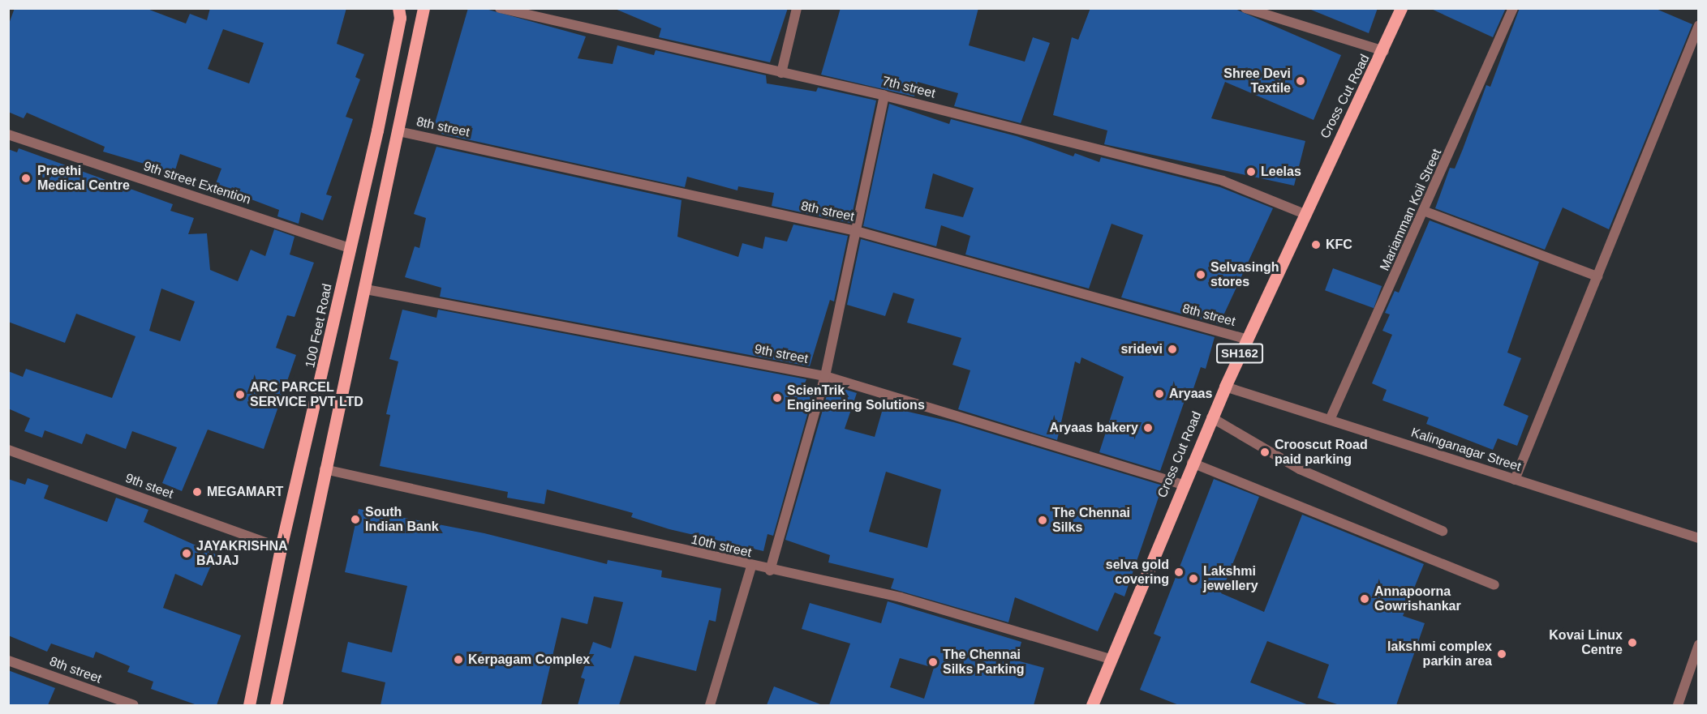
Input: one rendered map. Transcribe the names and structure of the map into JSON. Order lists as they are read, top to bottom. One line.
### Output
{"streets":{"main road":["Cross Cut Road","100 Feet Road","SH162"],"street":["7th street","8th street","9th street Extention","Mariamman Koil Street","9th street","Kalinganagar Street","9th steet","10th street"]},"crossings":[["7th street","Cross Cut Road"],["Cross Cut Road","8th street"],["Cross Cut Road","9th street"],["Cross Cut Road","Kalinganagar Street"],["Cross Cut Road","10th street"],["9th street Extention","100 Feet Road"],["Mariamman Koil Street","Kalinganagar Street"],["100 Feet Road","9th steet"]],"places":["Shree Devi Textile","Leelas","Preethi Medical Centre","KFC","Selvasingh stores","sridevi","Aryaas","ARC PARCEL SERVICE PVT LTD","ScienTrik Engineering Solutions","Aryaas bakery","Crooscut Road paid parking","MEGAMART","South Indian Bank","The Chennai Silks","JAYAKRISHNA BAJAJ","selva gold covering","Lakshmi jewellery","Annapoorna Gowrishankar","Kovai Linux Centre","lakshmi complex parkin area","Kerpagam Complex","The Chennai Silks Parking"]}
